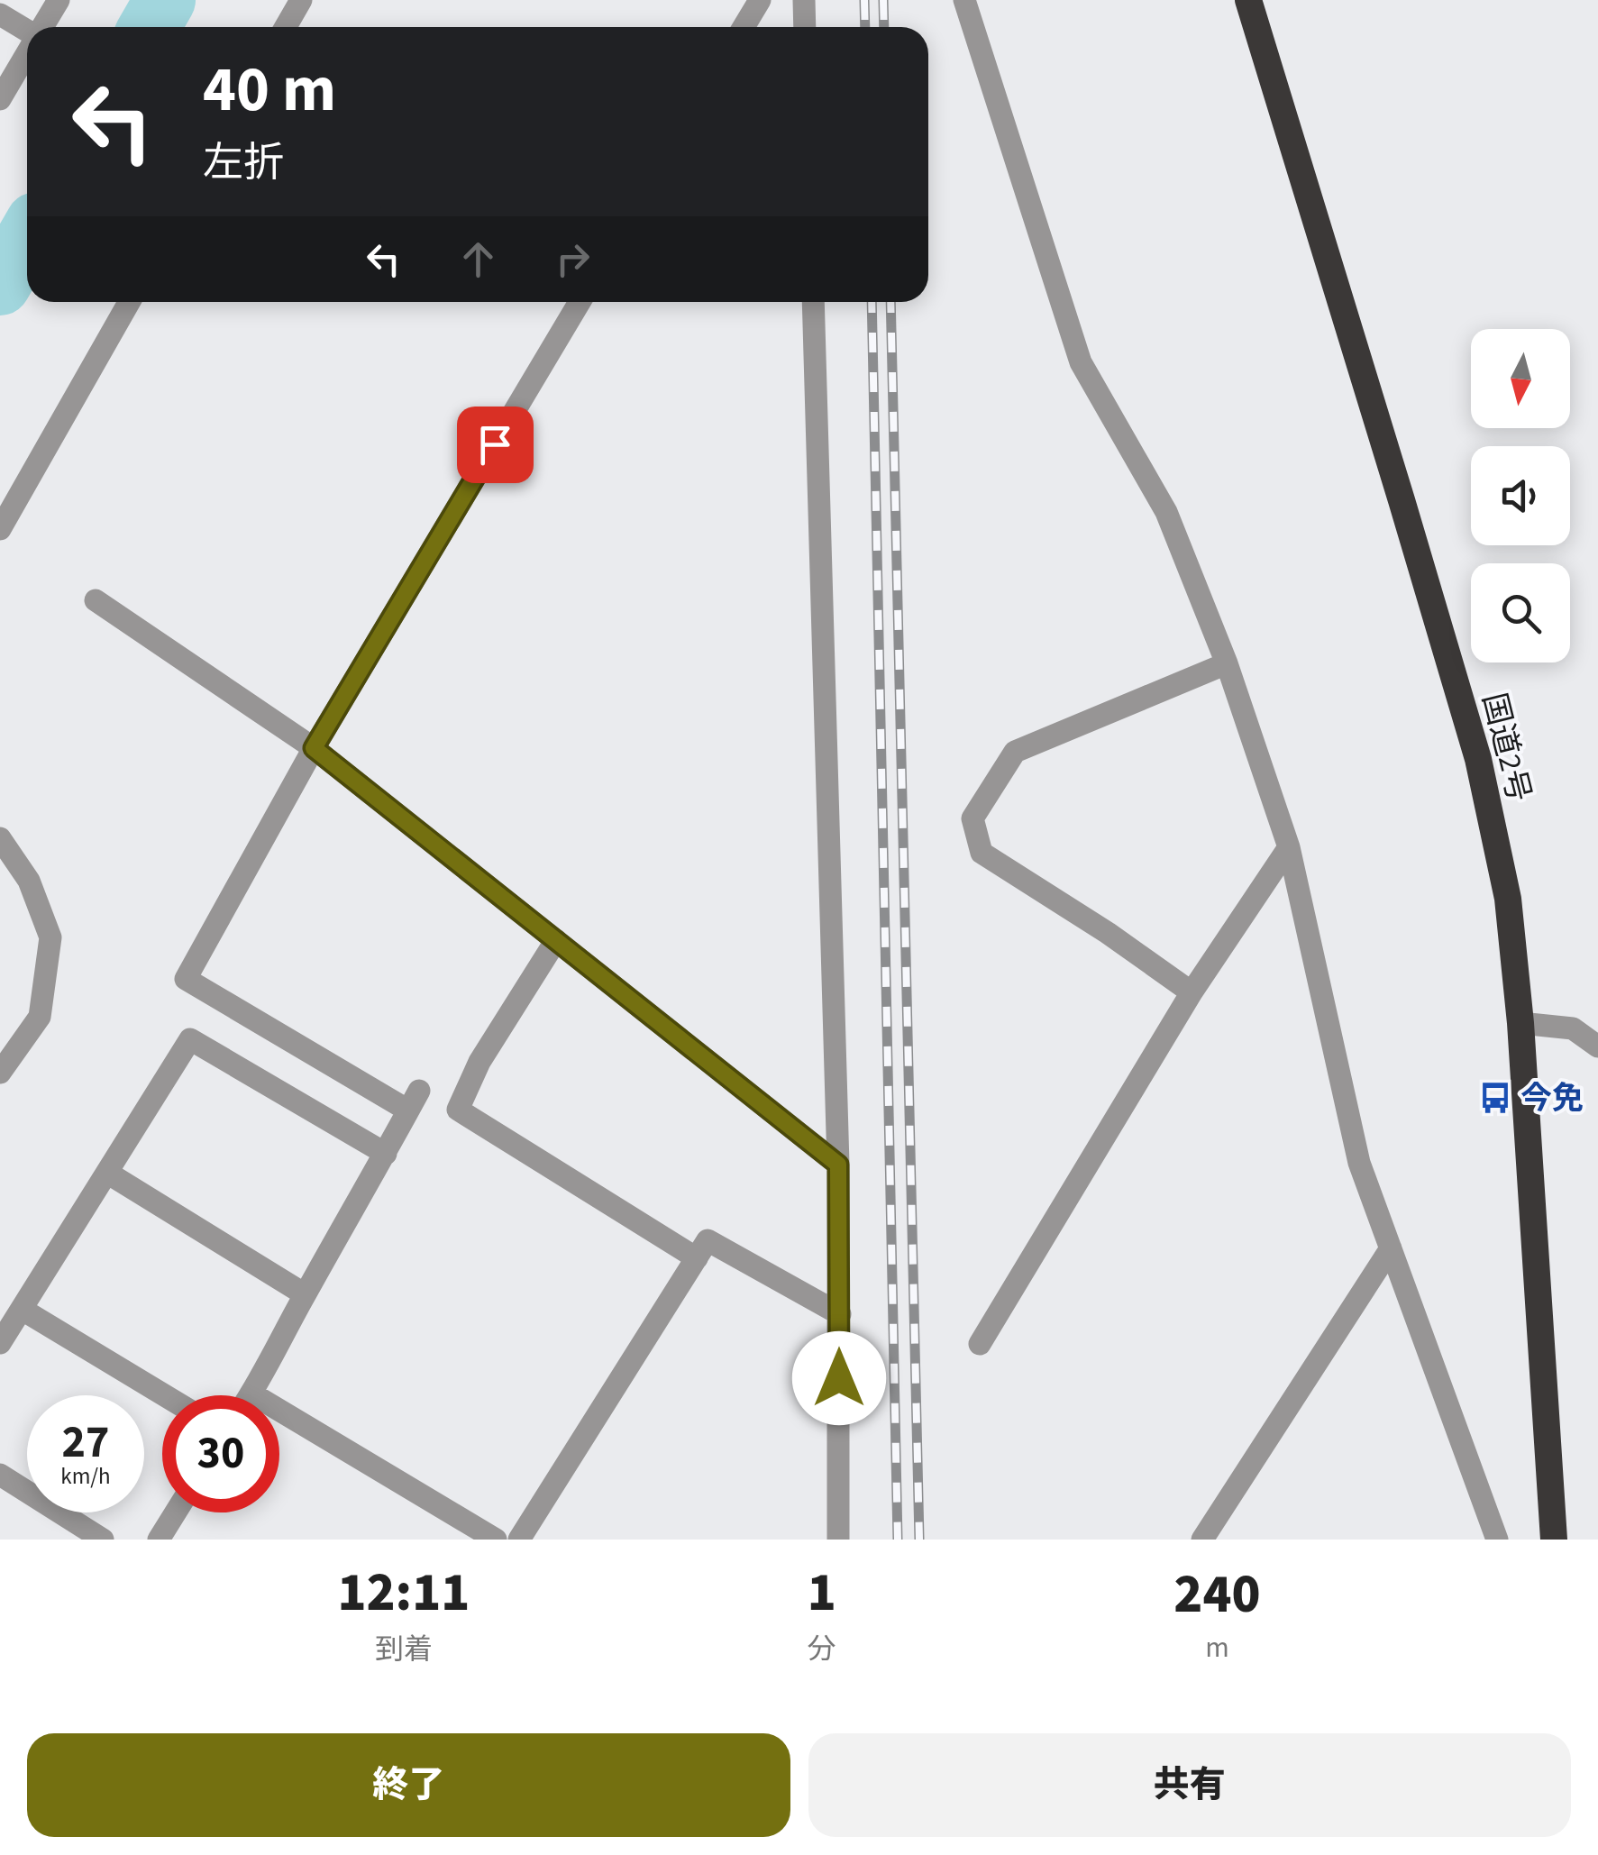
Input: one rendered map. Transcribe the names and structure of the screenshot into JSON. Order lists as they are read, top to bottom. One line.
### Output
{"streets":{"highway":["国道2号"]},"places":{"bus stop":["今免"]},"north":"bottom","page":{"turn":["40 m","左折"],"speed":"27 km/h","limit":"30","eta":["12:11","到着","1","分","240","m"],"buttons":["終了","共有"]}}
